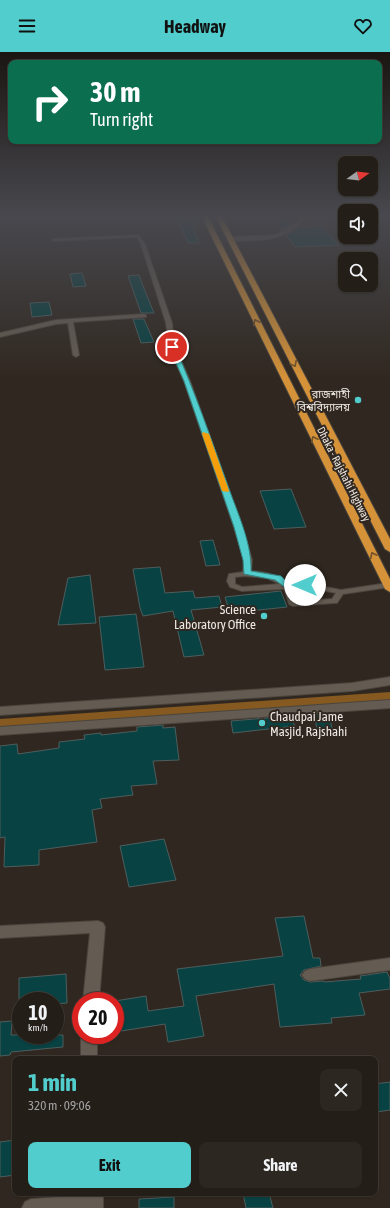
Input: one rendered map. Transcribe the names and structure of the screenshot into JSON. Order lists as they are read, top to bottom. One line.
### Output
{"streets":{"highway":["Dhaka - Rajshahi Highway"]},"places":["রাজশাহী বিশ্ববিদ্যালয়","Science Laboratory Office","Chaudpai Jame Masjid, Rajshahi"],"north":"right","page":{"header":"Headway","turn":["30 m","Turn right"],"speed":"10 km/h","limit":"20","heading":["1 min","320 m · 09:06"],"buttons":["Exit","Share"]}}
